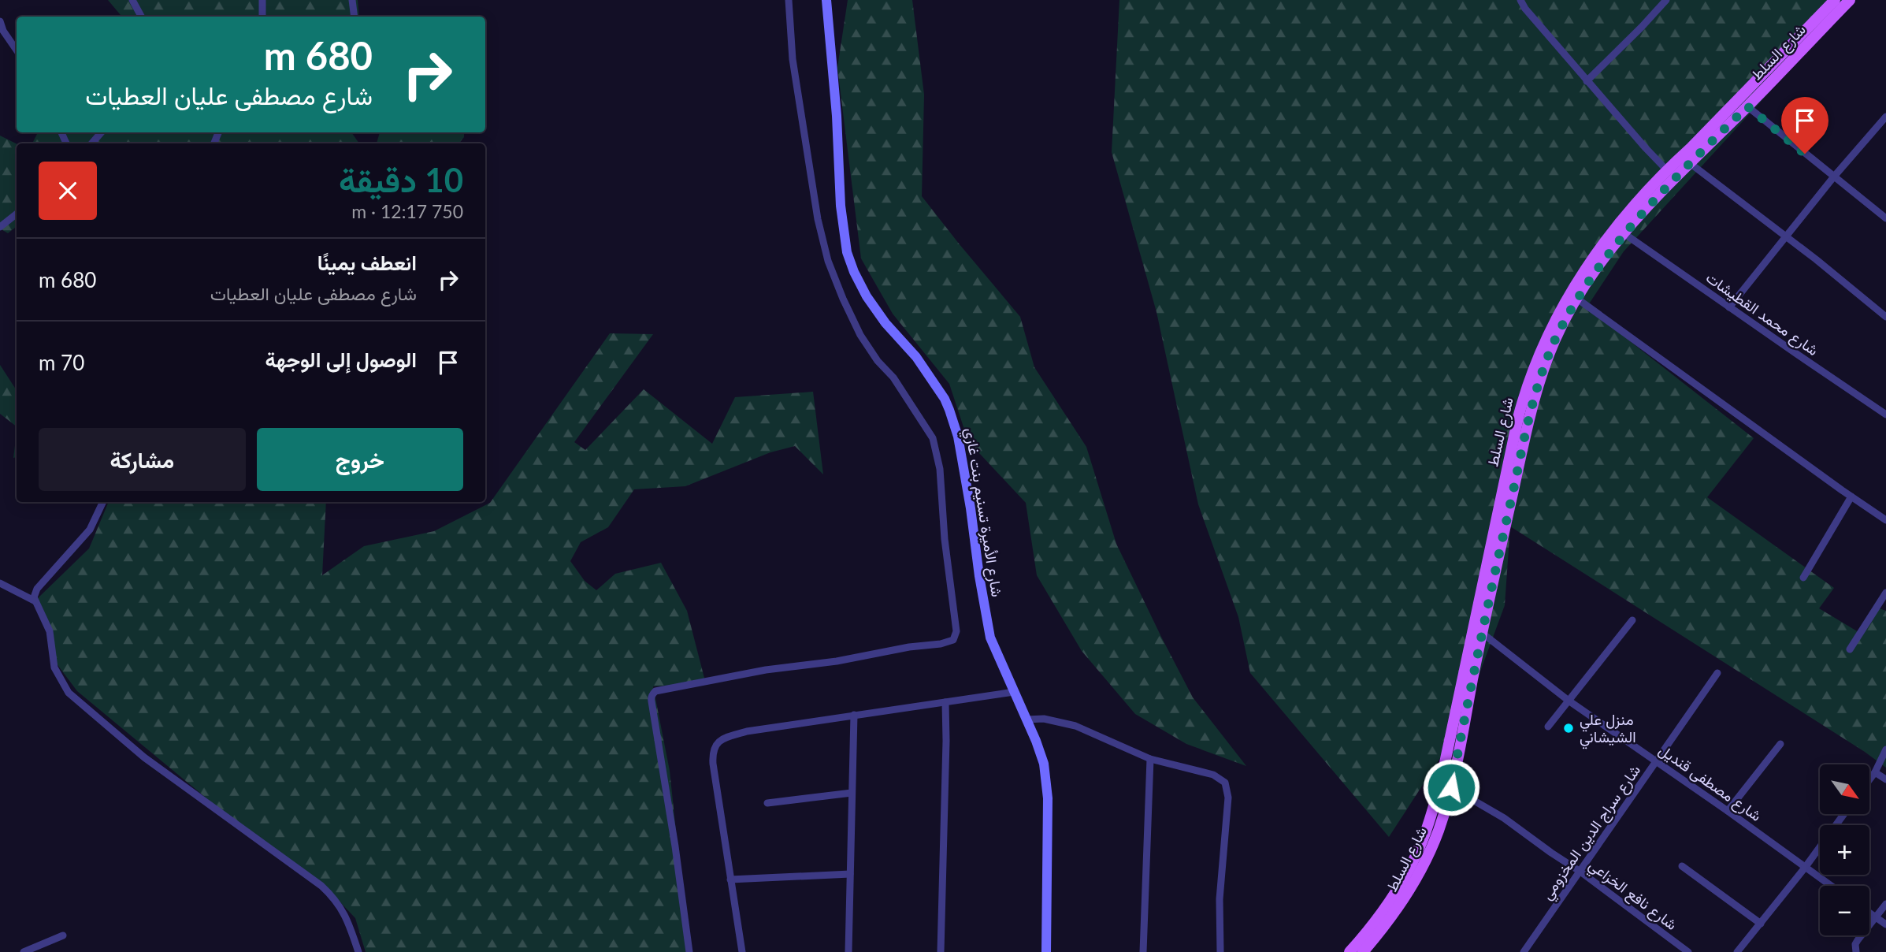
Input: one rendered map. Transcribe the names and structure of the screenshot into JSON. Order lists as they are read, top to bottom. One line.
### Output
{"streets":{"main road":["شارع السلط","شارع الأميرة تسنيم بنت غازي"],"street":["شارع محمد القطيشات","شارع مصطفى قنديل","شارع سراج الدين المخزومي","شارع نافع الخزاعي"]},"crossings":[["شارع السلط","شارع محمد القطيشات"],["شارع السلط","شارع مصطفى قنديل"],["شارع السلط","شارع نافع الخزاعي"],["شارع مصطفى قنديل","شارع سراج الدين المخزومي"],["شارع سراج الدين المخزومي","شارع نافع الخزاعي"]],"places":["منزل علي الشيشاني"],"north":"bottom right","page":{"turn":["680 m","شارع مصطفى عليان العطيات"],"heading":["10 دقيقة","750 m · 12:17"],"list":[{"name":"انعطف يمينًا","note":"شارع مصطفى عليان العطيات","value":"680 m"},{"name":"الوصول إلى الوجهة","value":"70 m"}],"buttons":["خروج","مشاركة"],"map_buttons":["+","−"]}}
